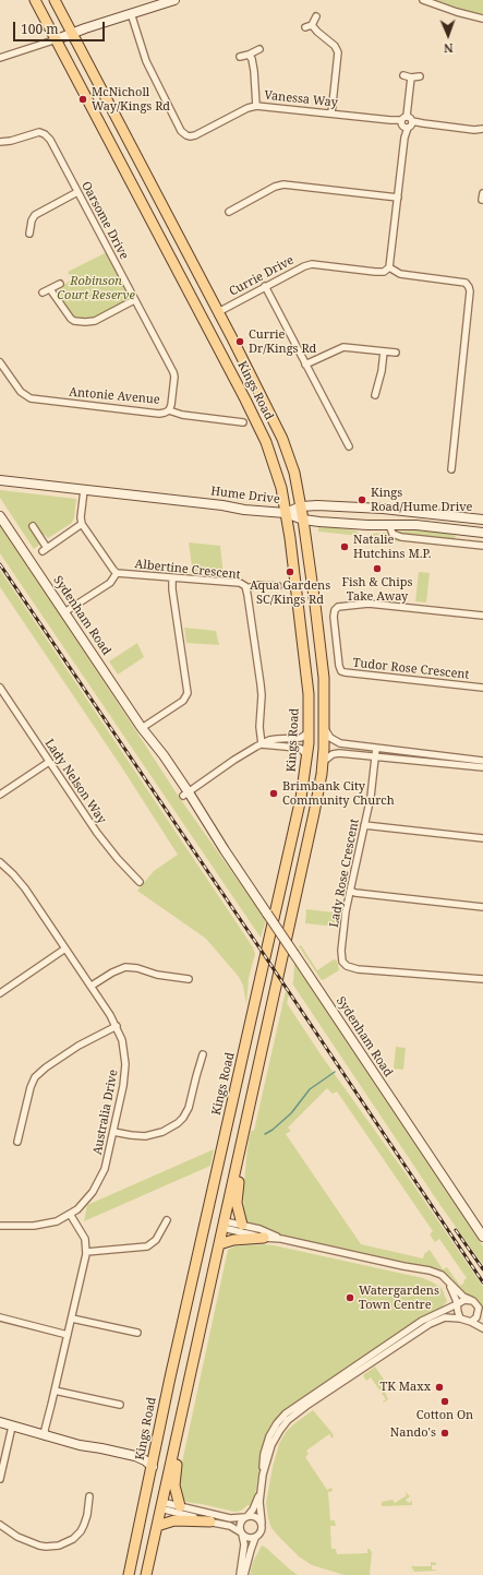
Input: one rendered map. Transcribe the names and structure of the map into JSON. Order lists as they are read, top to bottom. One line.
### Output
{"streets":{"main road":["Kings Road"],"street":["Vanessa Way","Oarsome Drive","Currie Drive","Antonie Avenue","Hume Drive","Albertine Crescent","Sydenham Road","Tudor Rose Crescent","Lady Nelson Way","Lady Rose Crescent","Australia Drive"]},"crossings":[["Oarsome Drive","Antonie Avenue"],["Currie Drive","Kings Road"],["Kings Road","Hume Drive"]],"parks":["Robinson Court Reserve"],"places":["McNicholl Way/Kings Rd","Currie Dr/Kings Rd","Kings Road/Hume Drive","Natalie Hutchins M.P.","Fish & Chips Take Away","Aqua Gardens SC/Kings Rd","Brimbank City Community Church","Watergardens Town Centre","TK Maxx","Cotton On","Nando's"],"scale_bar":"100 m","north":"bottom"}
